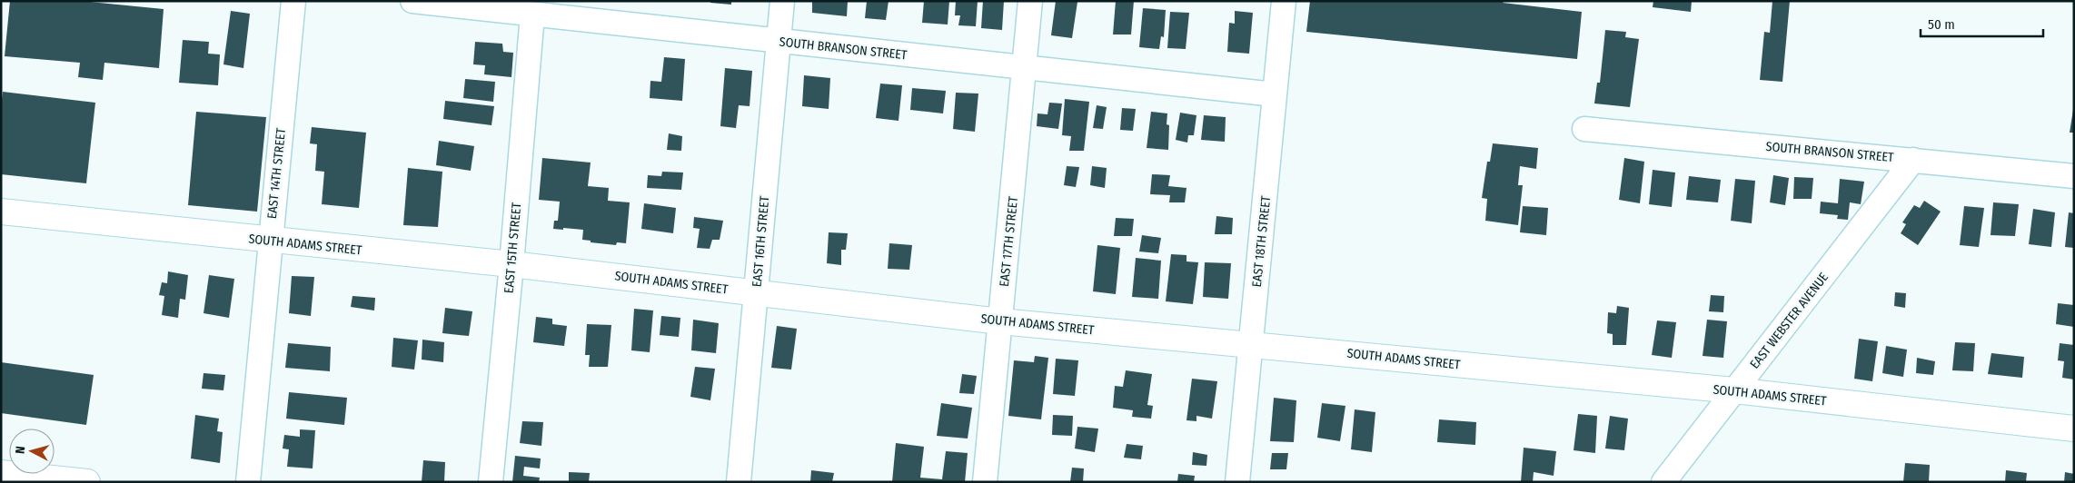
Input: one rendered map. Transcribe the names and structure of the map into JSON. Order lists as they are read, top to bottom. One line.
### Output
{"streets":{"main road":["SOUTH ADAMS STREET"],"street":["SOUTH BRANSON STREET","EAST 14TH STREET","EAST 16TH STREET","EAST 17TH STREET","EAST 18TH STREET","EAST 15TH STREET","EAST WEBSTER AVENUE"]},"crossings":[["SOUTH BRANSON STREET","EAST 16TH STREET"],["SOUTH BRANSON STREET","EAST 17TH STREET"],["SOUTH BRANSON STREET","EAST 18TH STREET"],["SOUTH BRANSON STREET","EAST 15TH STREET"],["SOUTH BRANSON STREET","EAST WEBSTER AVENUE"],["EAST 14TH STREET","SOUTH ADAMS STREET"],["EAST 16TH STREET","SOUTH ADAMS STREET"],["EAST 17TH STREET","SOUTH ADAMS STREET"],["EAST 18TH STREET","SOUTH ADAMS STREET"],["SOUTH ADAMS STREET","EAST 15TH STREET"],["SOUTH ADAMS STREET","EAST WEBSTER AVENUE"]],"scale_bar":"50 m","north":"left"}
